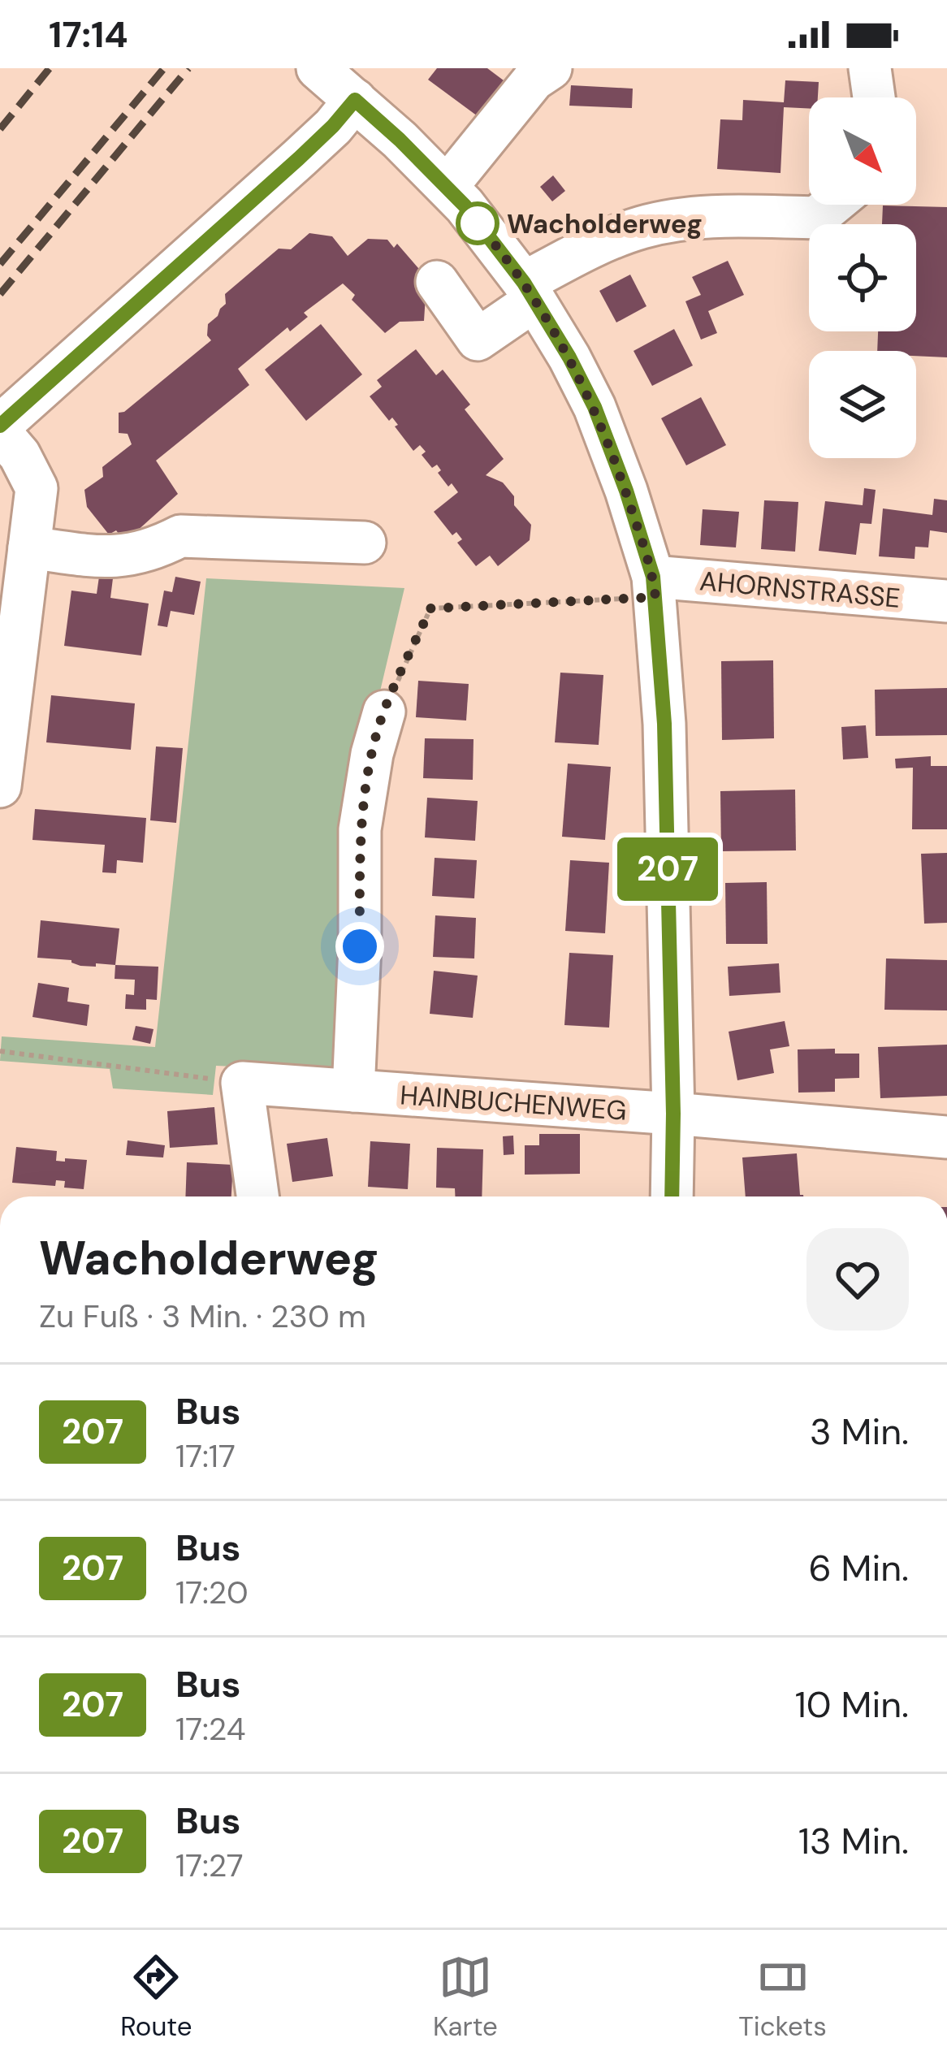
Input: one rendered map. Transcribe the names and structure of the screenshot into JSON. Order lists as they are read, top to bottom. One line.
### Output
{"streets":{"street":["AHORNSTRASSE","HAINBUCHENWEG"]},"places":["Wacholderweg"],"lines":["bus line 207"],"north":"bottom right","page":{"status":"17:14","on_map":"207","heading":["Wacholderweg","Zu Fuß · 3 Min. · 230 m"],"list":[{"mark":"207","name":"Bus","note":"17:17","value":"3 Min."},{"mark":"207","name":"Bus","note":"17:20","value":"6 Min."},{"mark":"207","name":"Bus","note":"17:24","value":"10 Min."},{"mark":"207","name":"Bus","note":"17:27","value":"13 Min."}],"tabs":["Route","Karte","Tickets"]}}
